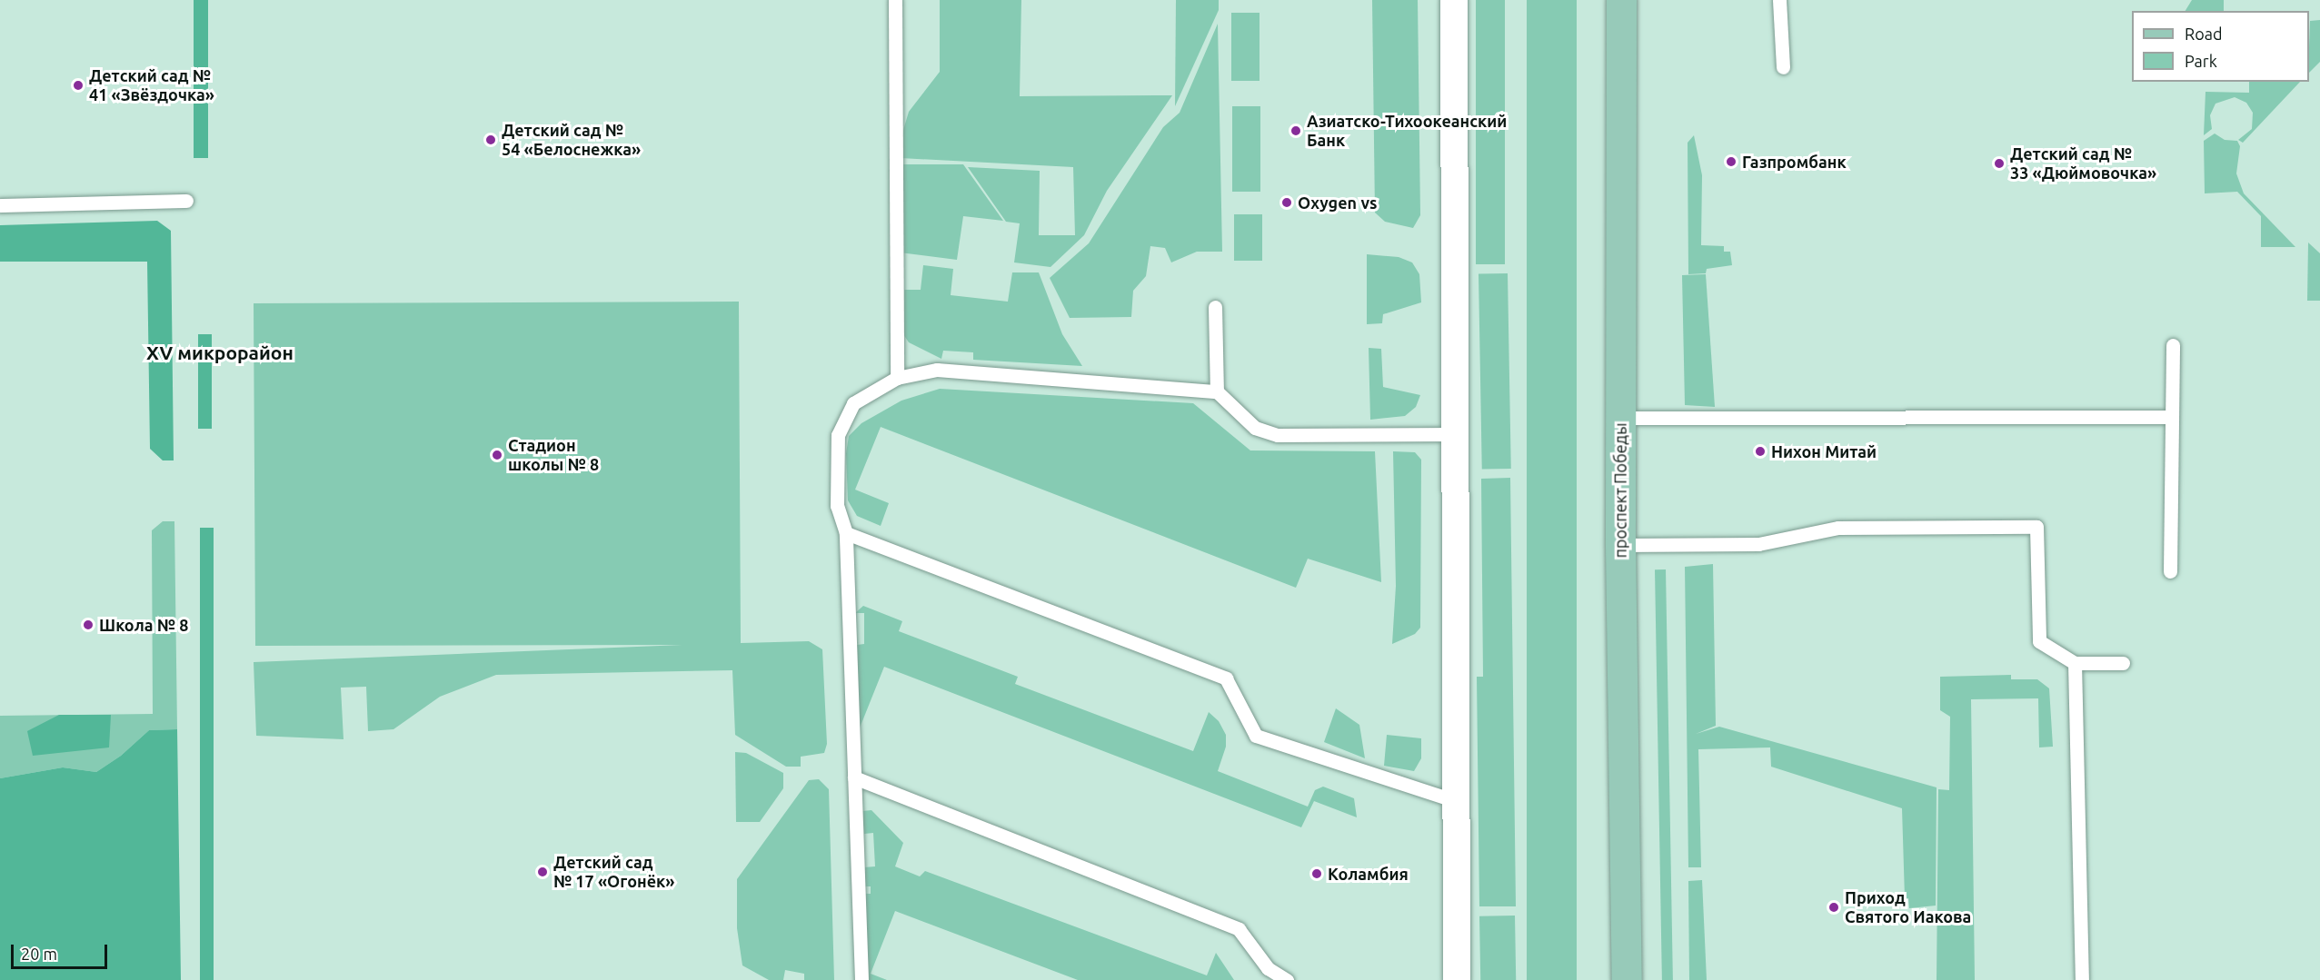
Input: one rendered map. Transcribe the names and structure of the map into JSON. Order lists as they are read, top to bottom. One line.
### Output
{"streets":{"main road":["проспект Победы"]},"districts":["XV микрорайон"],"places":["Детский сад № 41 «Звёздочка»","Азиатско-Тихоокеанский Банк","Детский сад № 54 «Белоснежка»","Газпромбанк","Детский сад № 33 «Дюймовочка»","Oxygen vs","Нихон Митай","Стадион школы № 8","Школа № 8","Детский сад № 17 «Огонёк»","Коламбия","Приход Святого Иакова"],"legend":["Road","Park"],"scale_bar":"20 m"}
